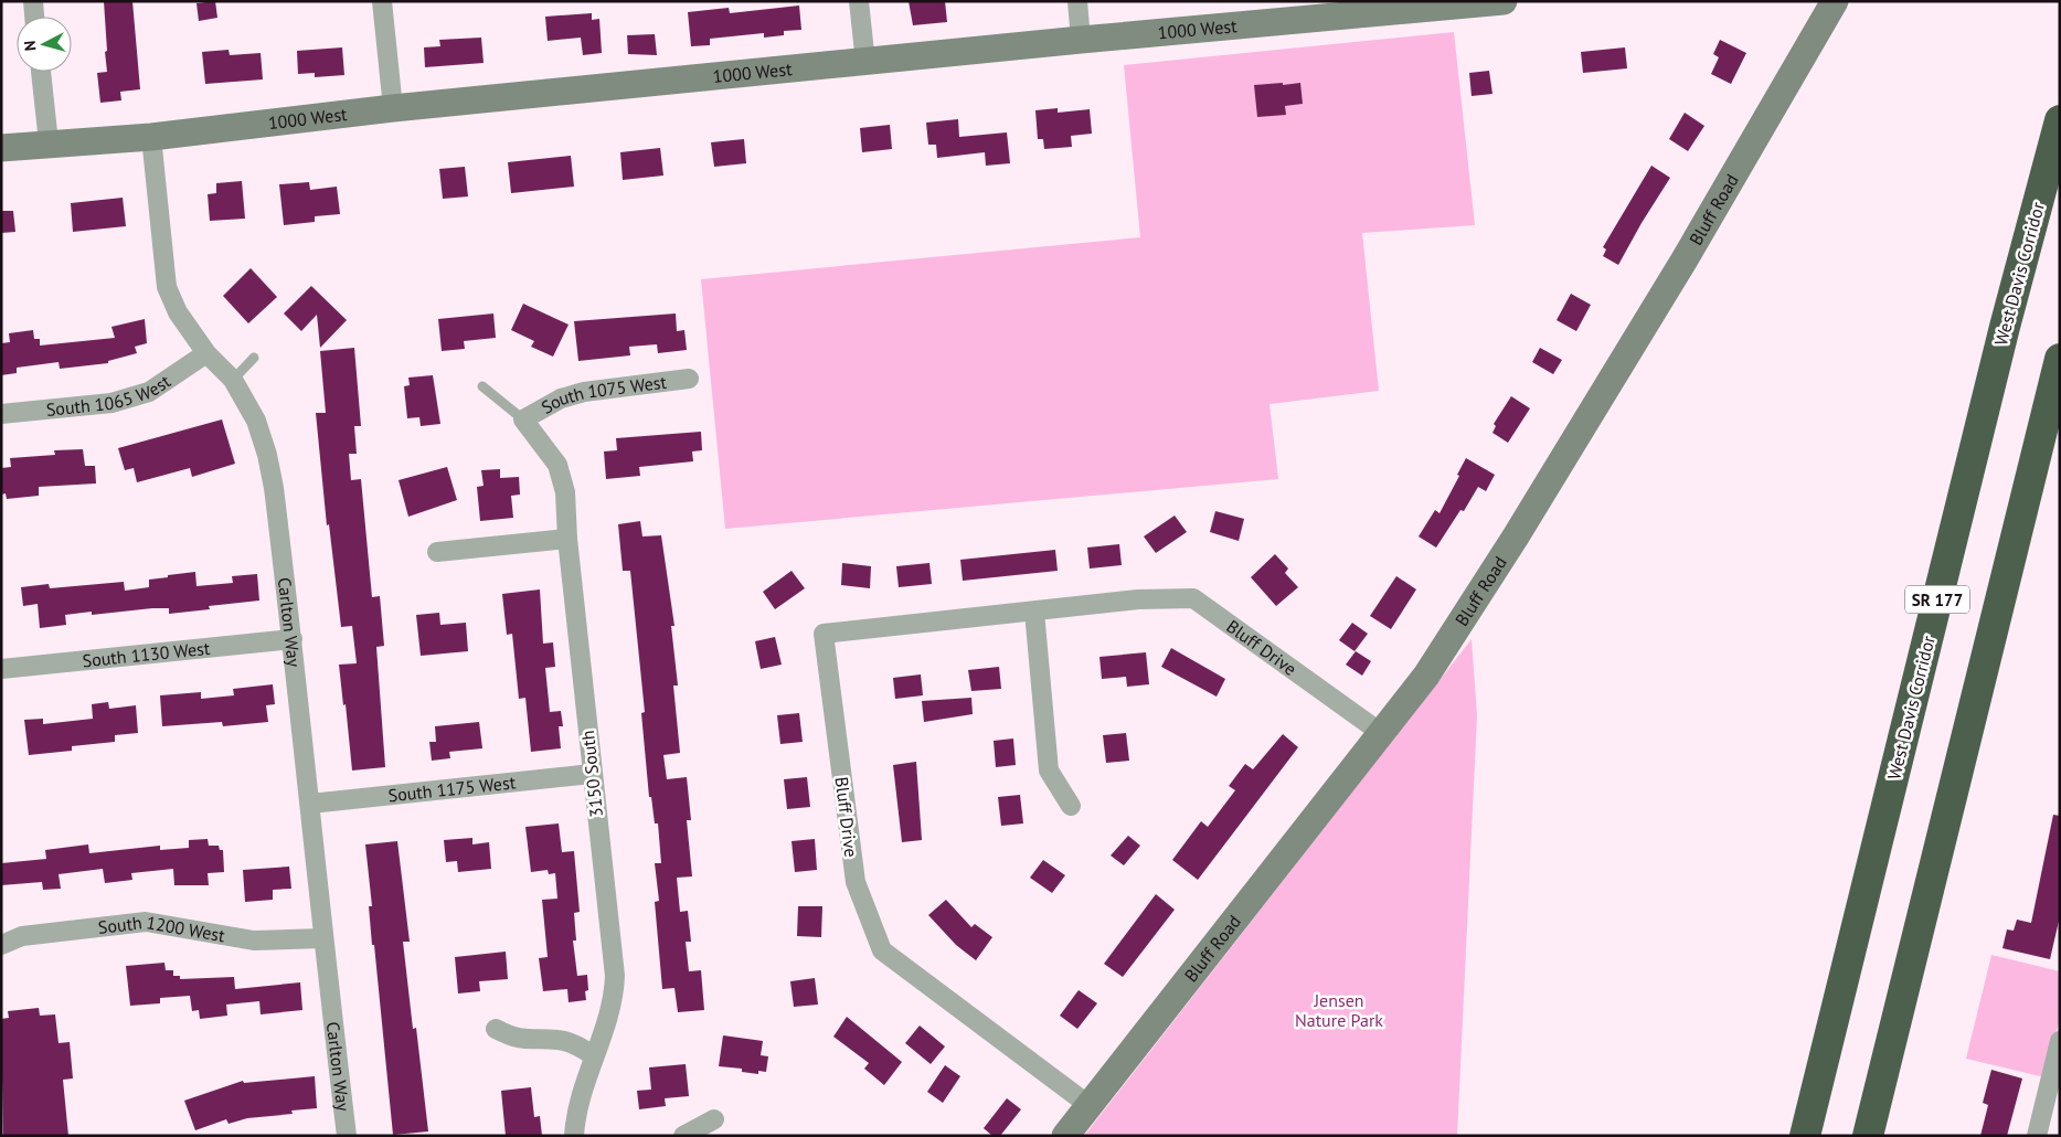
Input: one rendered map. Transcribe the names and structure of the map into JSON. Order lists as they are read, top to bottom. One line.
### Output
{"streets":{"highway":["West Davis Corridor","SR 177"],"main road":["1000 West","Bluff Road"],"street":["South 1065 West","South 1075 West","Carlton Way","Bluff Drive","South 1130 West","3150 South","South 1175 West","South 1200 West"]},"crossings":[["1000 West","Carlton Way"],["Bluff Road","Bluff Drive"],["South 1065 West","Carlton Way"],["South 1075 West","3150 South"],["Carlton Way","South 1130 West"],["Carlton Way","South 1175 West"],["Carlton Way","South 1200 West"],["3150 South","South 1175 West"]],"parks":["Jensen Nature Park"],"north":"left"}
